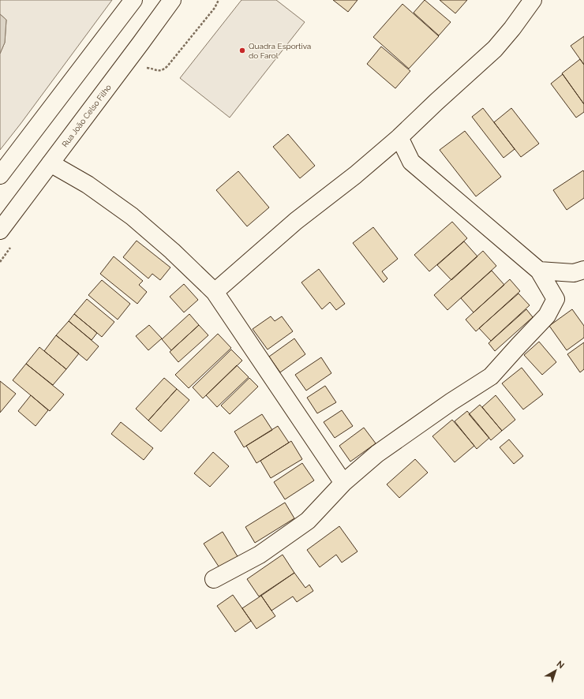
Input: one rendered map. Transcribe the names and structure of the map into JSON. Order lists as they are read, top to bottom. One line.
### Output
{"streets":{"street":["Rua João Celso Filho"]},"places":["Quadra Esportiva do Farol"],"north":"top right"}
